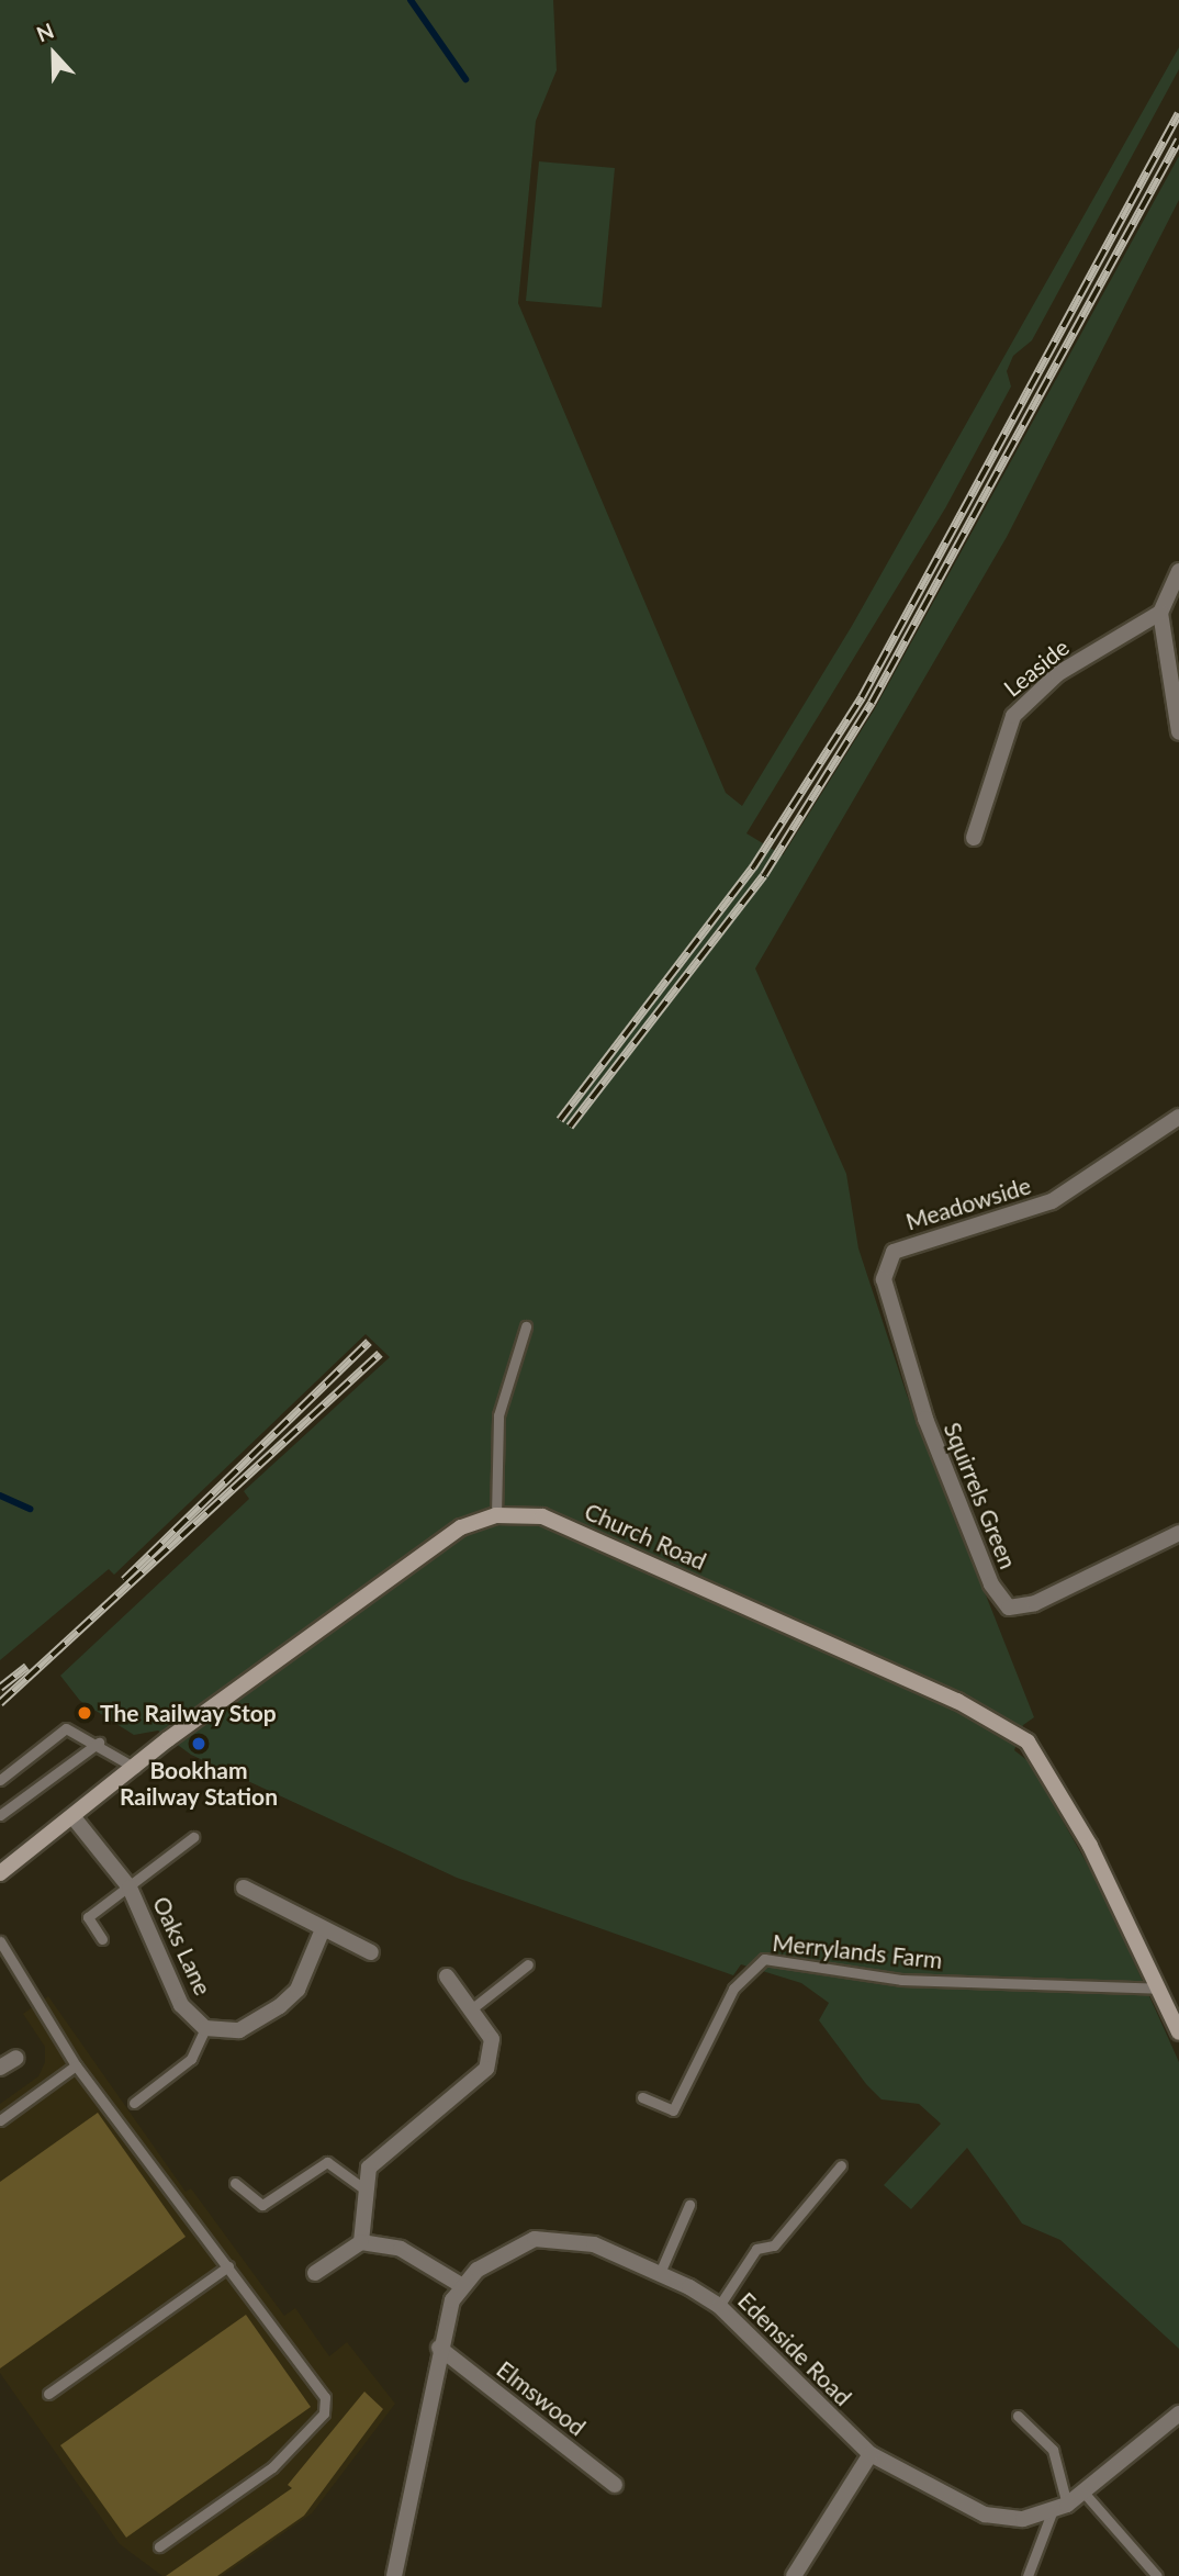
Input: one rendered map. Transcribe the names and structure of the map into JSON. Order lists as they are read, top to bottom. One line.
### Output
{"streets":{"street":["Leaside","Meadowside","Squirrels Green","Church Road","Oaks Lane","Edenside Road","Elmswood"],"lane":["Merrylands Farm"]},"crossings":[["Meadowside","Squirrels Green"],["Church Road","Oaks Lane"],["Church Road","Merrylands Farm"]],"places":["The Railway Stop","Bookham Railway Station"],"north":"top"}
